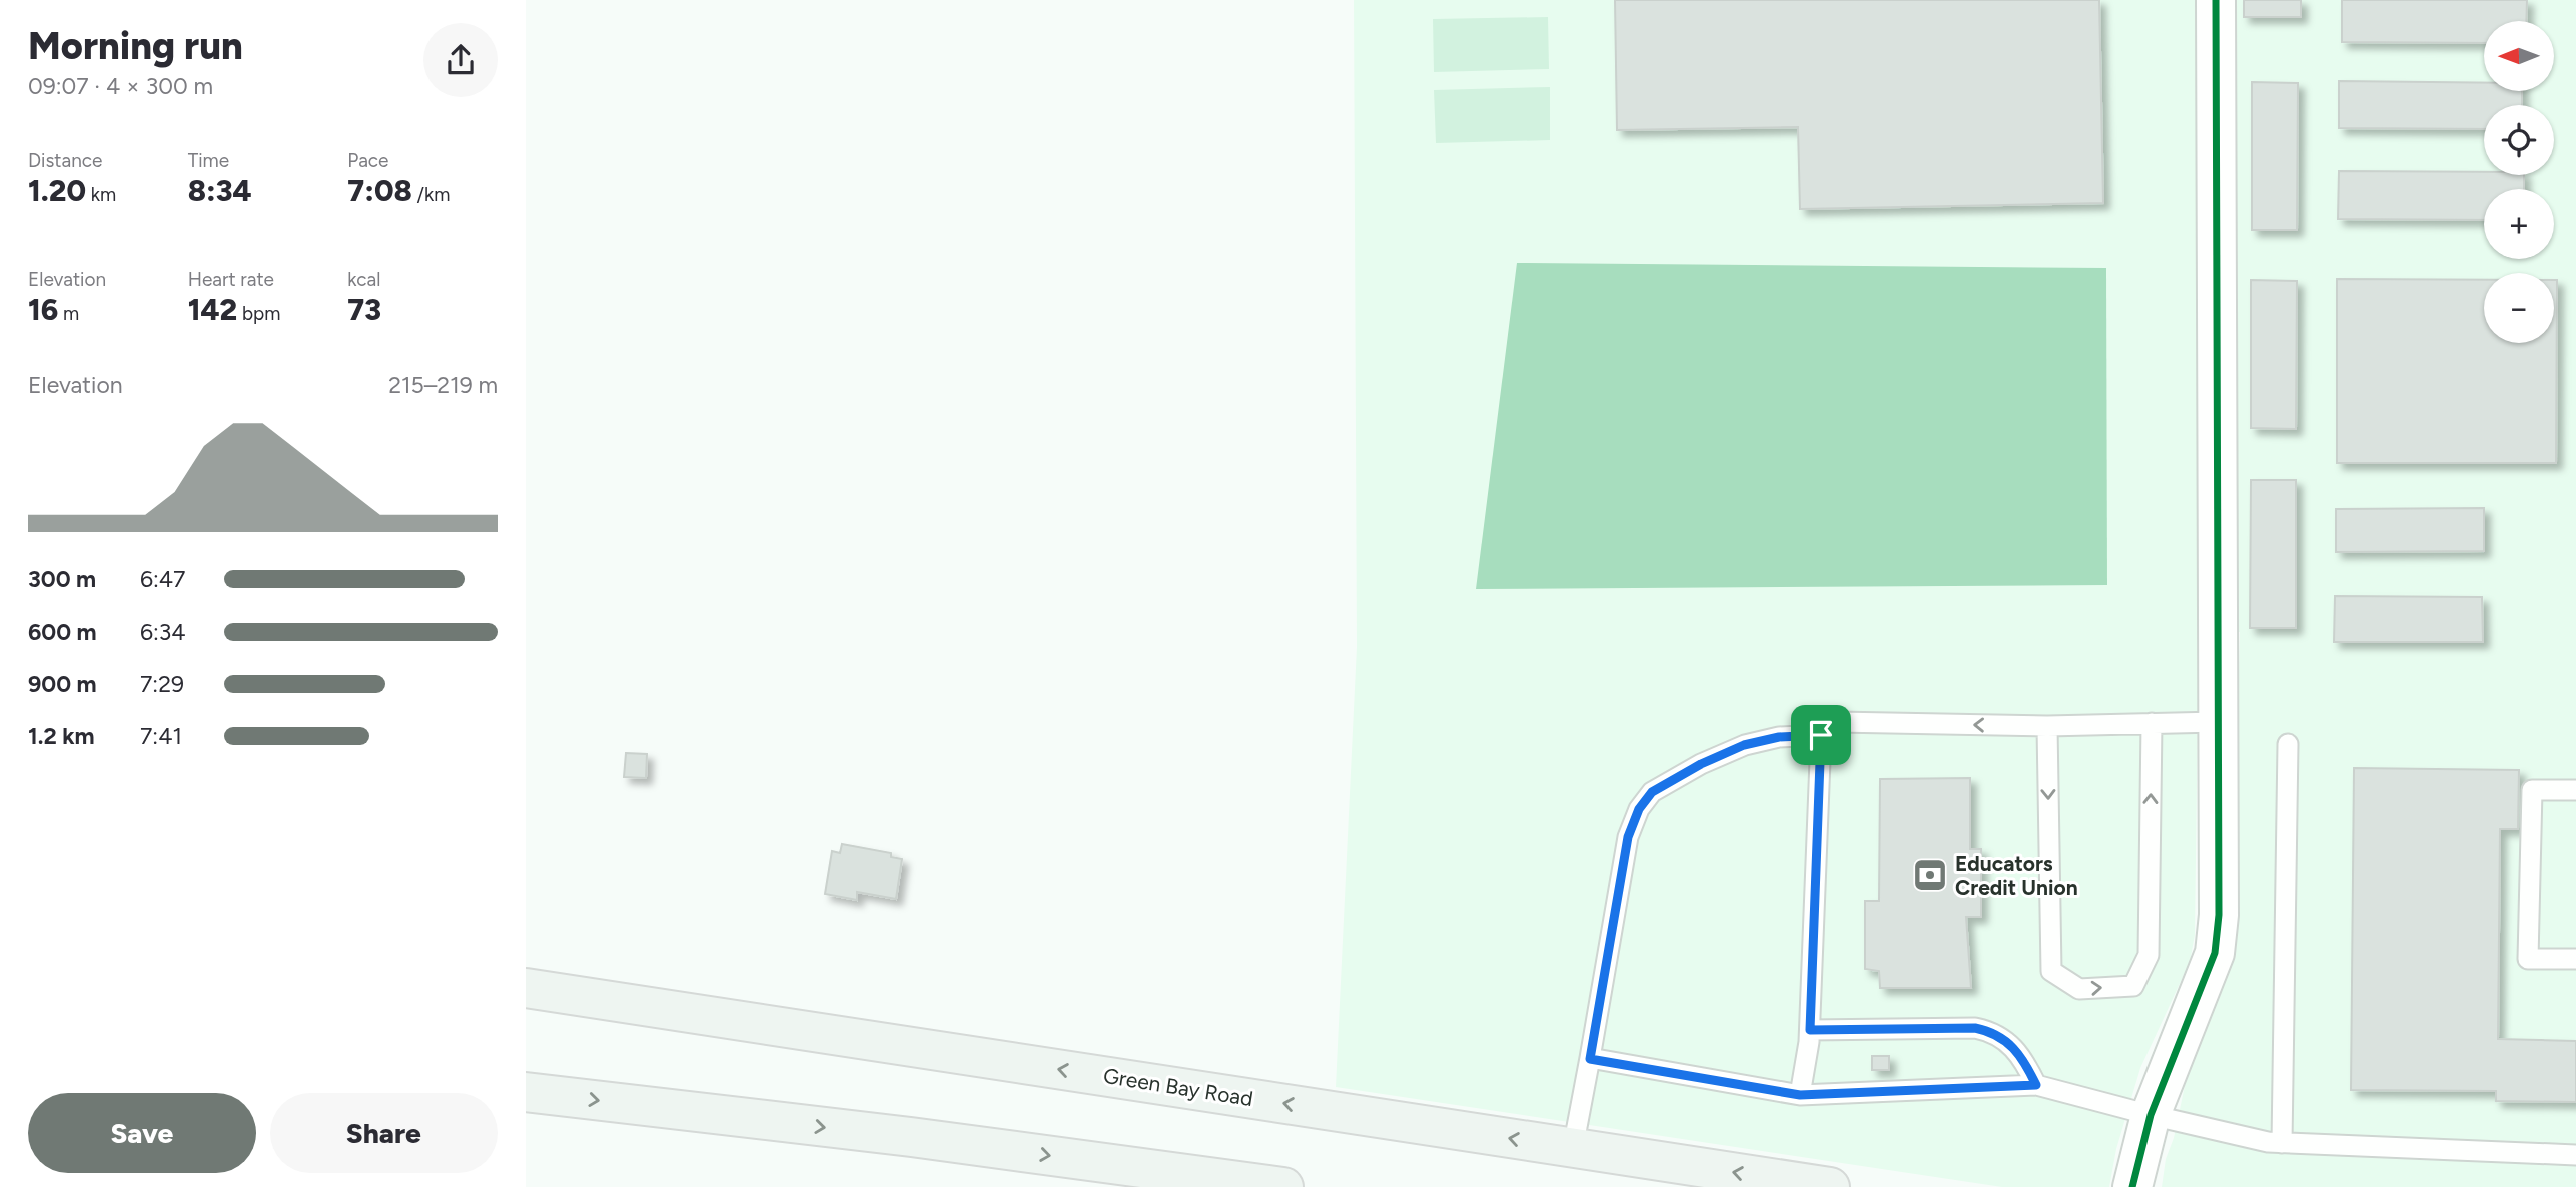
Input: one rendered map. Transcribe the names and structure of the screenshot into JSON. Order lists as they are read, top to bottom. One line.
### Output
{"streets":{"main road":["Green Bay Road"]},"places":{"bank":["Educators Credit Union"]},"north":"left","page":{"heading":["Morning run","09:07 · 4 × 300 m"],"map_buttons":["+","−"],"stats":[["Distance","1.20 km"],["Time","8:34"],["Pace","7:08 /km"],["Elevation","16 m"],["Heart rate","142 bpm"],["kcal","73"]],"chart":["Elevation","215–219 m"],"list":[{"name":"300 m","note":"6:47"},{"name":"600 m","note":"6:34"},{"name":"900 m","note":"7:29"},{"name":"1.2 km","note":"7:41"}],"buttons":["Save","Share"]}}
